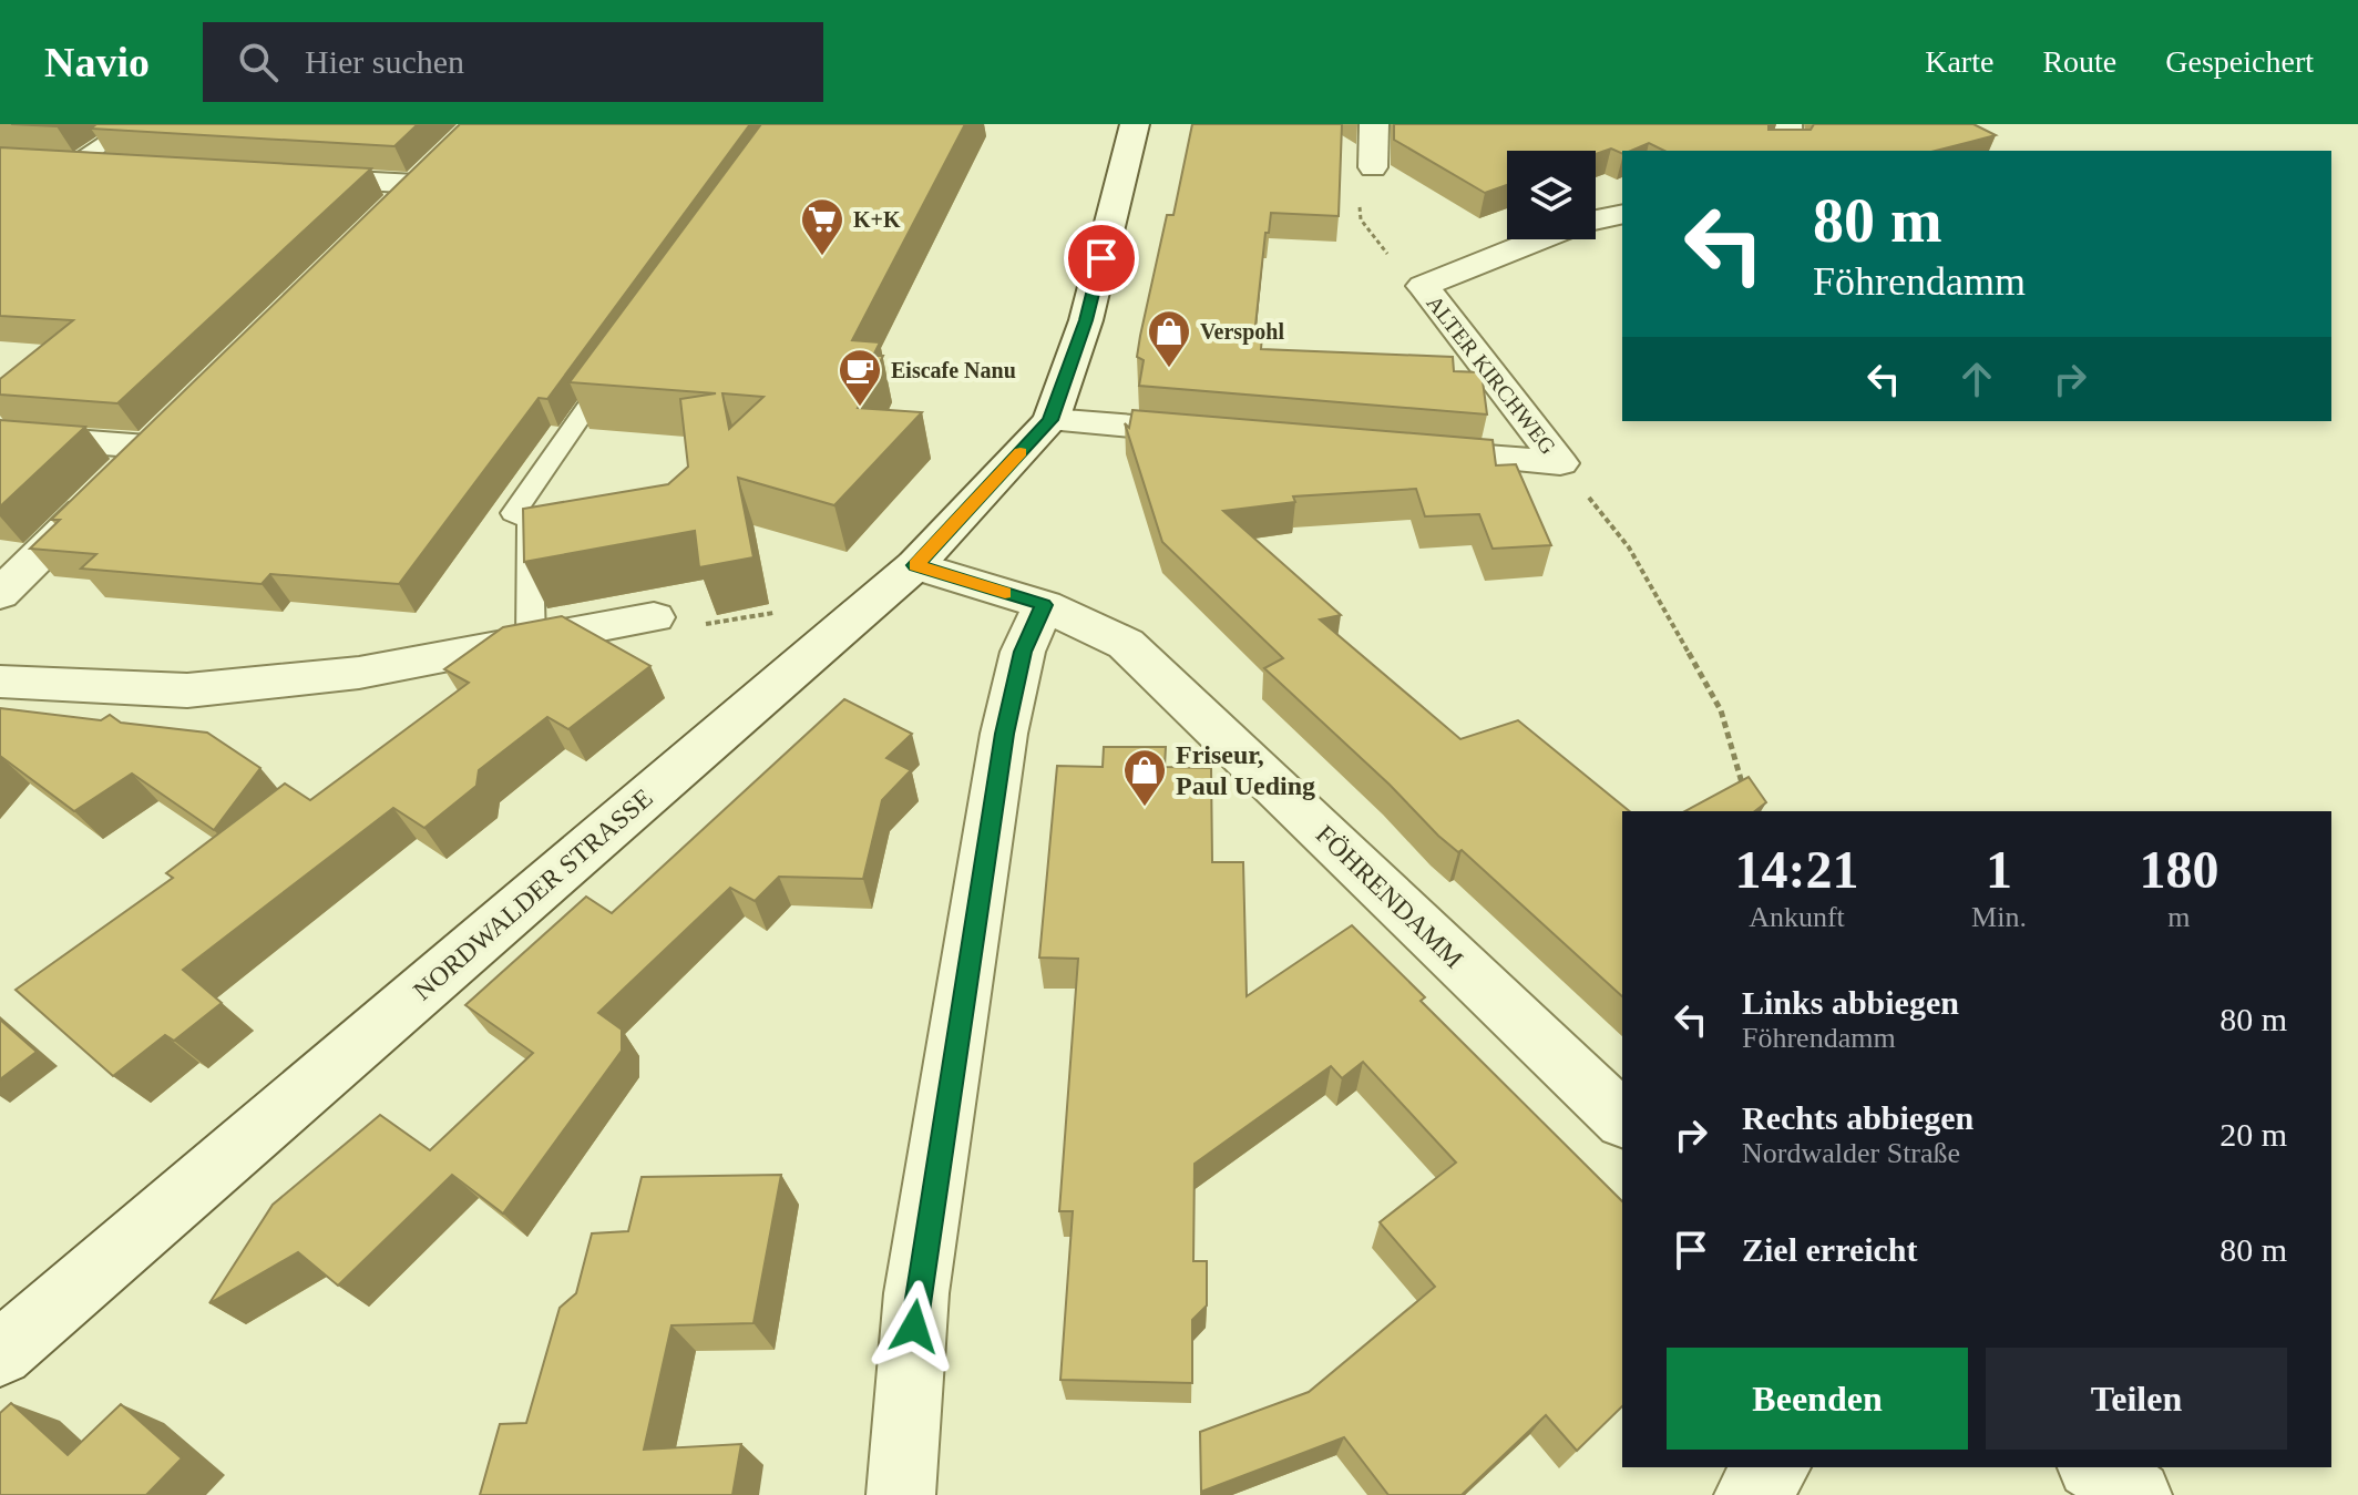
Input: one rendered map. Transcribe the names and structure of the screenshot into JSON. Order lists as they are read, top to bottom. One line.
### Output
{"streets":{"street":["ALTER KIRCHWEG","NORDWALDER STRASSE","FÖHRENDAMM"]},"crossings":[["NORDWALDER STRASSE","FÖHRENDAMM"]],"places":{"supermarket":["K+K"],"shop":["Verspohl","Friseur, Paul Ueding"],"cafe":["Eiscafe Nanu"]},"page":{"header":"Navio","search":"Hier suchen","nav":["Karte","Route","Gespeichert"],"turn":["80 m","Föhrendamm"],"eta":["14:21","Ankunft","1","Min.","180","m"],"list":[{"name":"Links abbiegen","note":"Föhrendamm","value":"80 m"},{"name":"Rechts abbiegen","note":"Nordwalder Straße","value":"20 m"},{"name":"Ziel erreicht","value":"80 m"}],"buttons":["Beenden","Teilen"]}}
